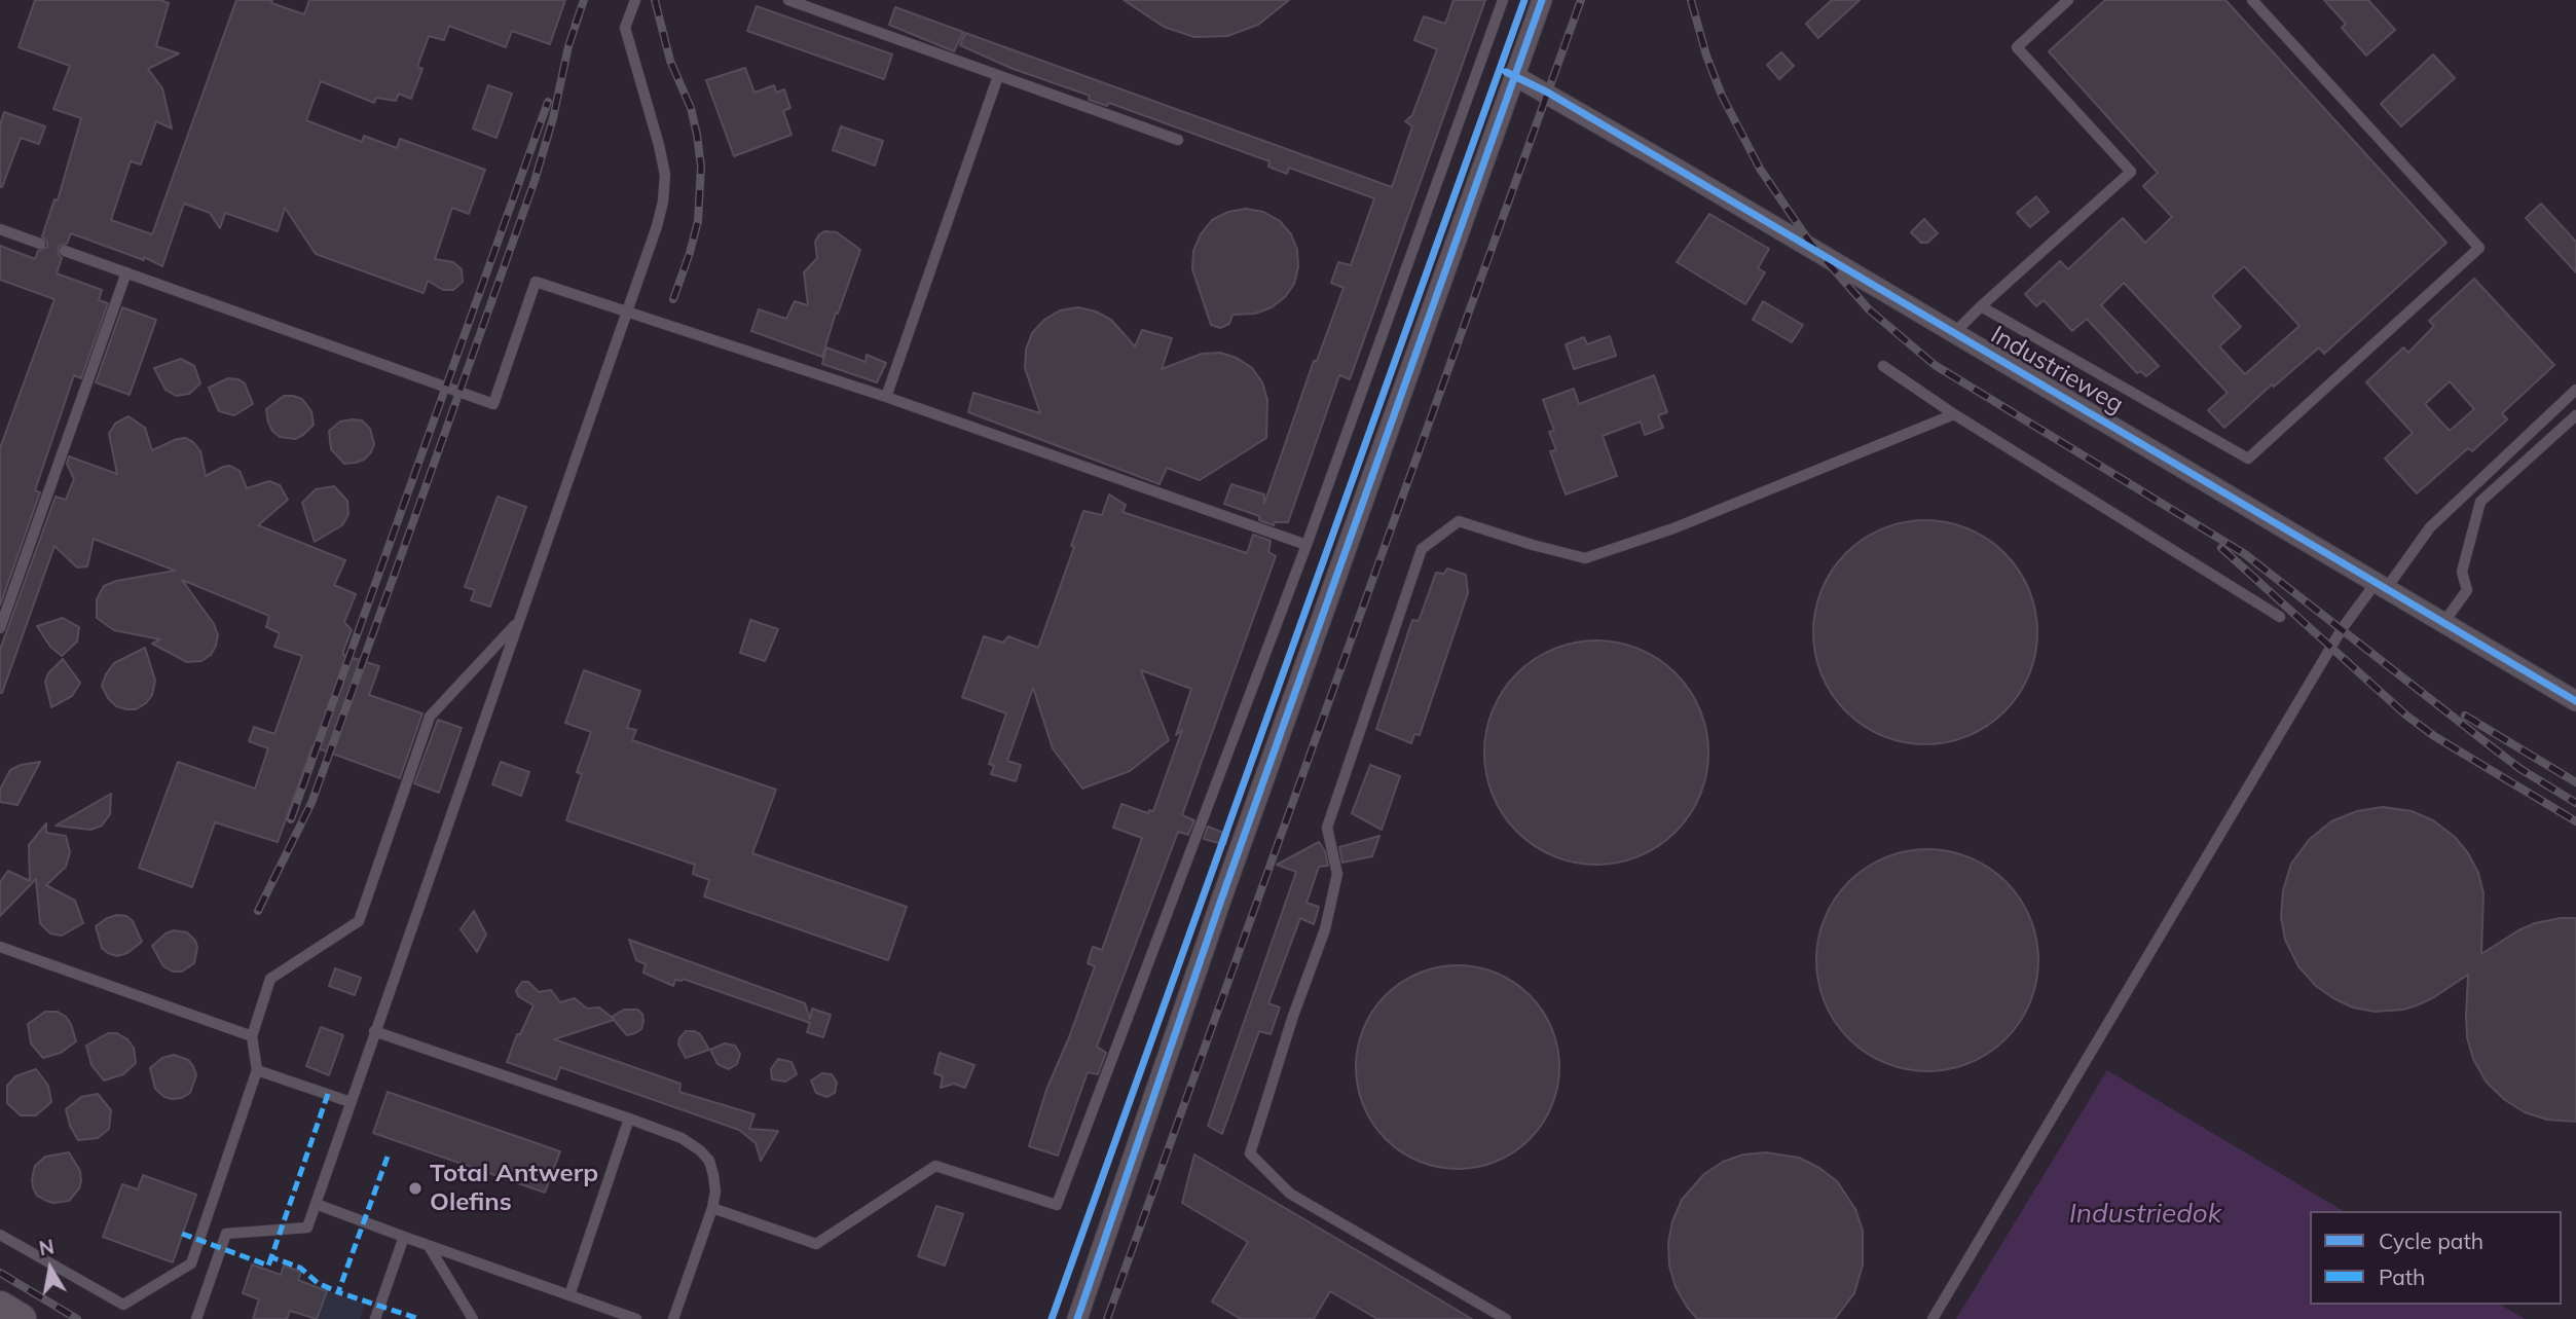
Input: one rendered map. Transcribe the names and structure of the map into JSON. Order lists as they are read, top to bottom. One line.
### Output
{"streets":{"street":["Industrieweg"]},"water":["Industriedok"],"places":["Total Antwerp Olefins"],"legend":["Cycle path","Path"],"north":"top"}
